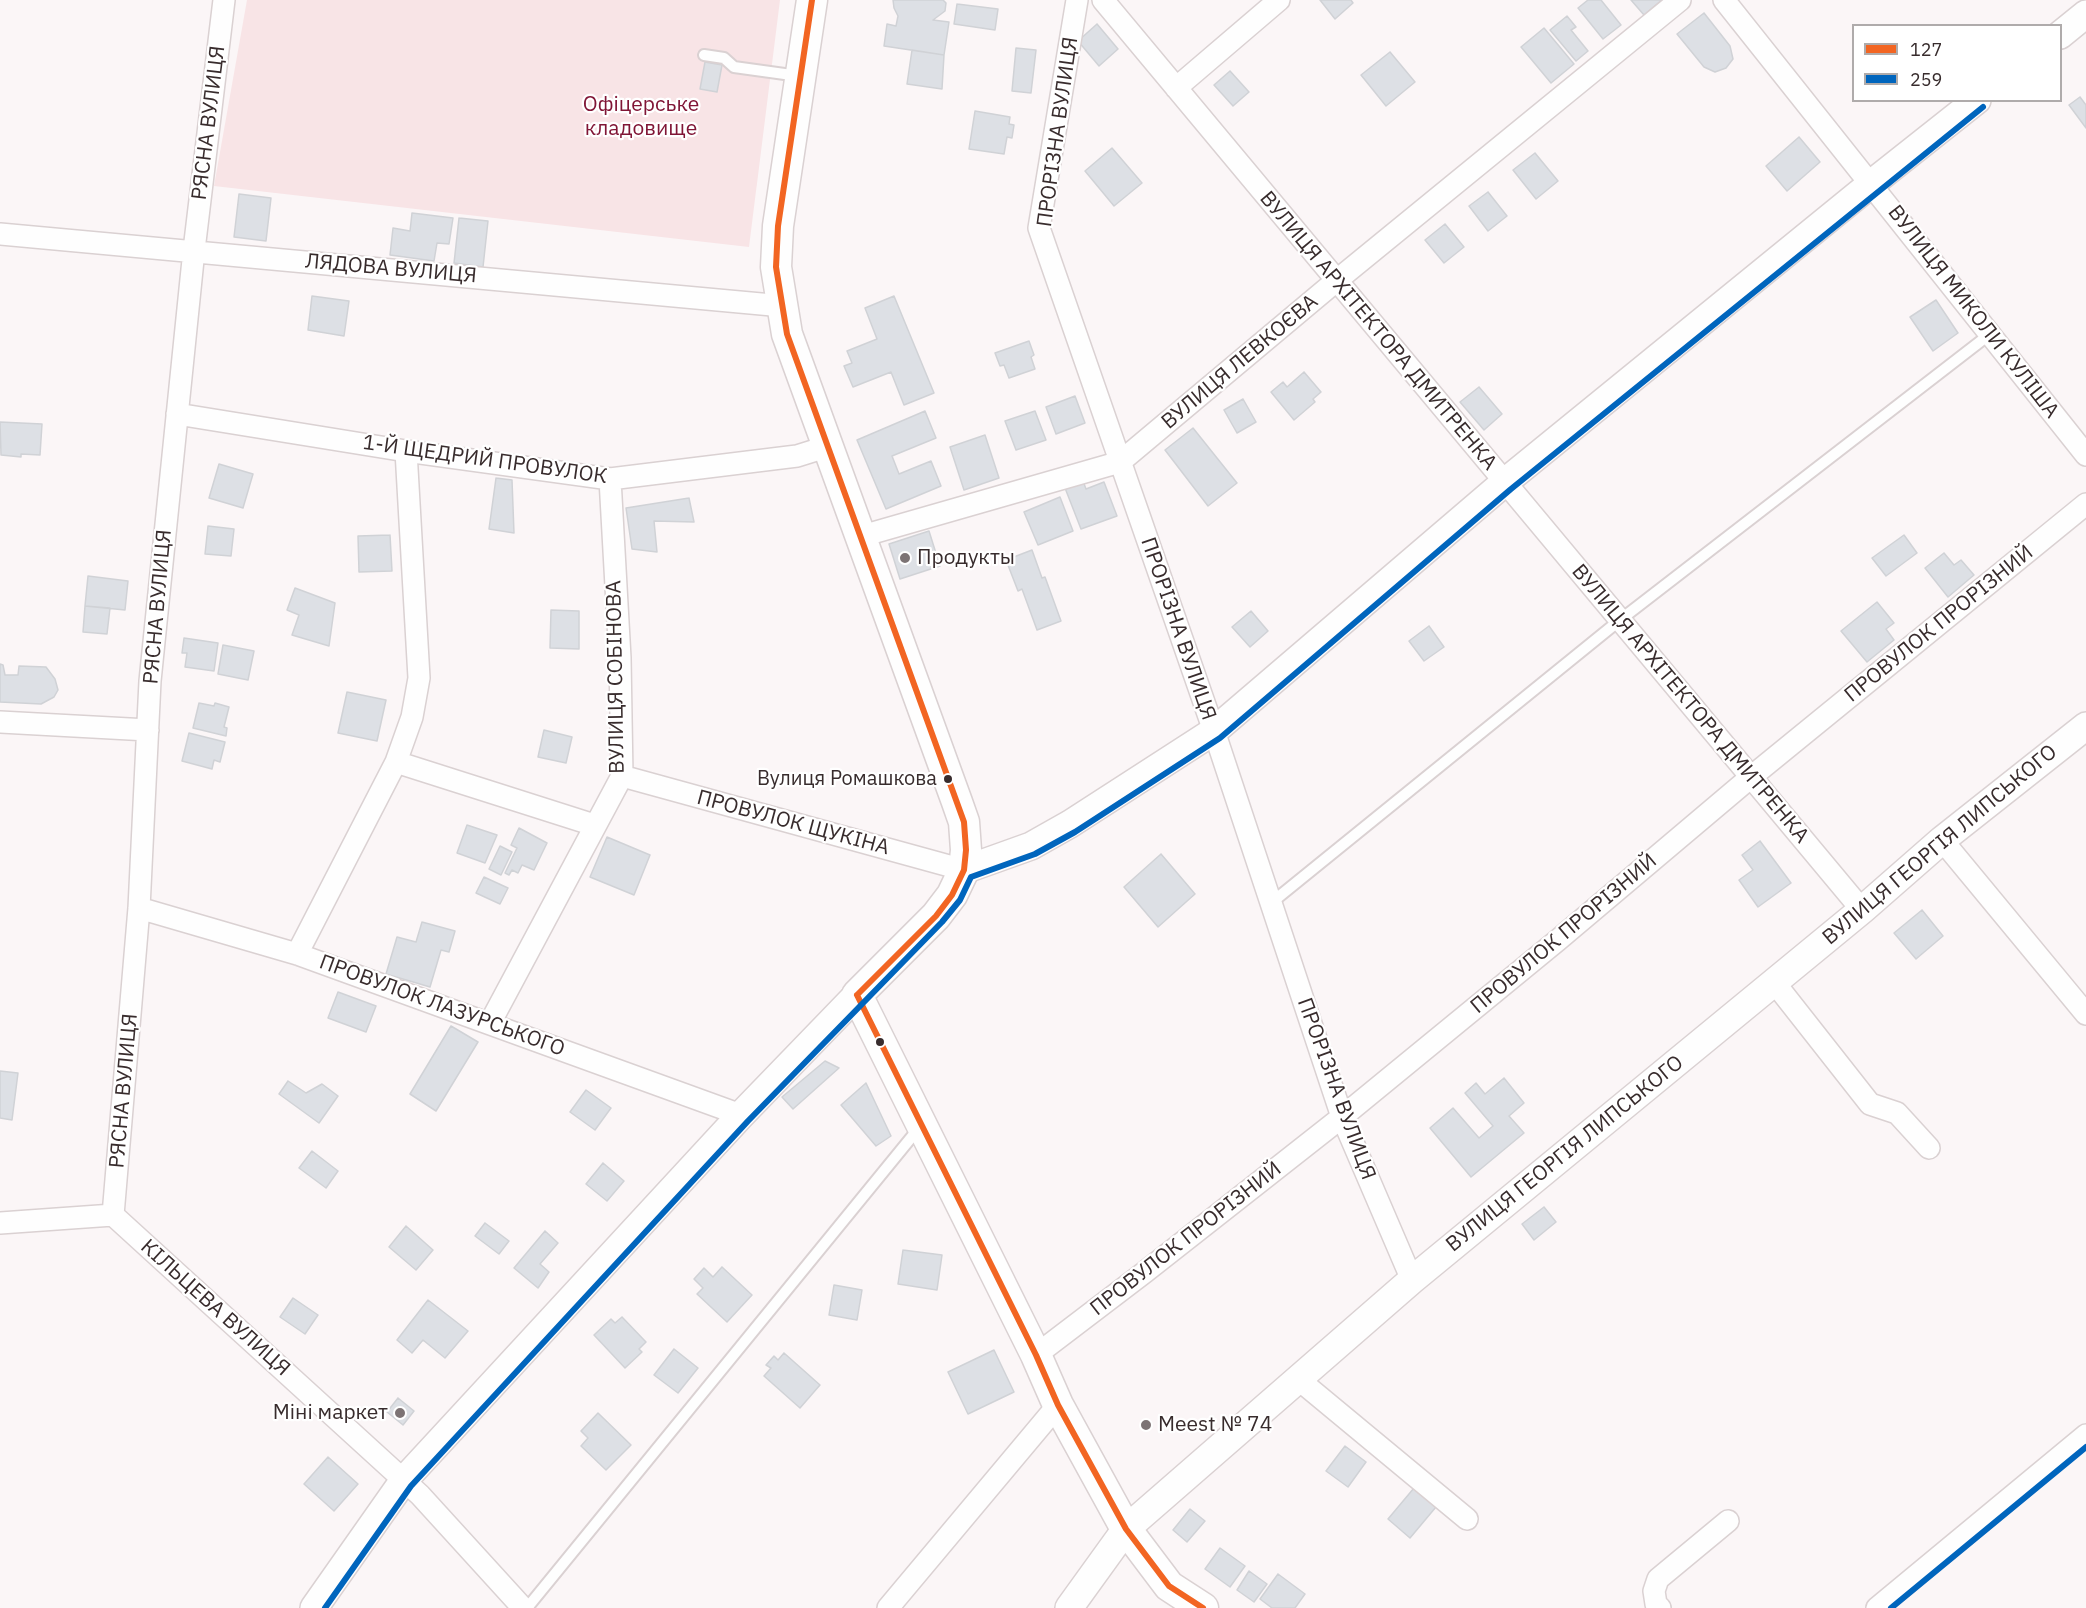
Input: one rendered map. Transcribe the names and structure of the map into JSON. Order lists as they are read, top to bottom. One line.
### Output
{"streets":{"street":["РЯСНА ВУЛИЦЯ","ПРОРІЗНА ВУЛИЦЯ","ЛЯДОВА ВУЛИЦЯ","ВУЛИЦЯ МИКОЛИ КУЛІША","ВУЛИЦЯ АРХІТЕКТОРА ДМИТРЕНКА","ВУЛИЦЯ ЛЕВКОЄВА","1-Й ЩЕДРИЙ ПРОВУЛОК","ПРОВУЛОК ПРОРІЗНИЙ","ВУЛИЦЯ СОБІНОВА","ПРОВУЛОК ЩУКІНА","ВУЛИЦЯ ГЕОРГІЯ ЛИПСЬКОГО","ПРОВУЛОК ЛАЗУРСЬКОГО","КІЛЬЦЕВА ВУЛИЦЯ"]},"crossings":[["РЯСНА ВУЛИЦЯ","ЛЯДОВА ВУЛИЦЯ"],["РЯСНА ВУЛИЦЯ","1-Й ЩЕДРИЙ ПРОВУЛОК"],["РЯСНА ВУЛИЦЯ","ПРОВУЛОК ЛАЗУРСЬКОГО"],["РЯСНА ВУЛИЦЯ","КІЛЬЦЕВА ВУЛИЦЯ"],["ПРОРІЗНА ВУЛИЦЯ","ВУЛИЦЯ ЛЕВКОЄВА"],["ПРОРІЗНА ВУЛИЦЯ","ПРОВУЛОК ПРОРІЗНИЙ"],["ПРОРІЗНА ВУЛИЦЯ","ВУЛИЦЯ ГЕОРГІЯ ЛИПСЬКОГО"],["ВУЛИЦЯ АРХІТЕКТОРА ДМИТРЕНКА","ВУЛИЦЯ ЛЕВКОЄВА"],["ВУЛИЦЯ АРХІТЕКТОРА ДМИТРЕНКА","ПРОВУЛОК ПРОРІЗНИЙ"],["ВУЛИЦЯ АРХІТЕКТОРА ДМИТРЕНКА","ВУЛИЦЯ ГЕОРГІЯ ЛИПСЬКОГО"],["1-Й ЩЕДРИЙ ПРОВУЛОК","ВУЛИЦЯ СОБІНОВА"],["ВУЛИЦЯ СОБІНОВА","ПРОВУЛОК ЩУКІНА"],["ВУЛИЦЯ СОБІНОВА","ПРОВУЛОК ЛАЗУРСЬКОГО"]],"parks":["Офіцерське кладовище"],"places":["Продукты","Вулиця Ромашкова","Міні маркет","Meest № 74"],"lines":["transit line 127","transit line 259"],"legend":["127","259"]}
